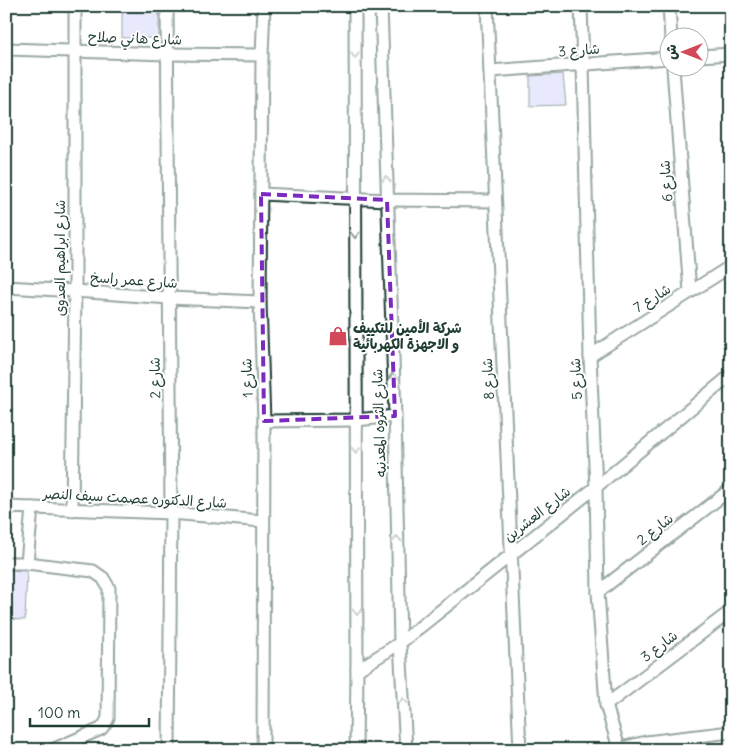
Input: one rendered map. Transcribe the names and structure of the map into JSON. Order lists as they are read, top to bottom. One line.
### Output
{"streets":{"street":["شارع هاني صلاح","شارع 3","شارع 6","شارع ابراهيم العدوى","شارع عمر راسخ","شارع 7","شارع 2","شارع 1","شارع 8","شارع 5","شارع الثروه المعدنيه","شارع الدكتوره عصمت سيف النصر","شارع العشرين"]},"crossings":[["شارع هاني صلاح","شارع ابراهيم العدوى"],["شارع هاني صلاح","شارع 2"],["شارع هاني صلاح","شارع 1"],["شارع 3","شارع 8"],["شارع 3","شارع 5"],["شارع 6","شارع 7"],["شارع ابراهيم العدوى","شارع عمر راسخ"],["شارع ابراهيم العدوى","شارع الدكتوره عصمت سيف النصر"],["شارع عمر راسخ","شارع 2"],["شارع عمر راسخ","شارع 1"],["شارع 7","شارع 5"],["شارع 2","شارع 5"],["شارع 2","شارع الدكتوره عصمت سيف النصر"],["شارع 1","شارع الدكتوره عصمت سيف النصر"],["شارع 8","شارع العشرين"],["شارع 5","شارع العشرين"],["شارع الثروه المعدنيه","شارع العشرين"]],"places":{"shop":["شركة الأمين للتكييف و الاجهزة الكهربائية"]},"scale_bar":"100 m","north":"left"}
